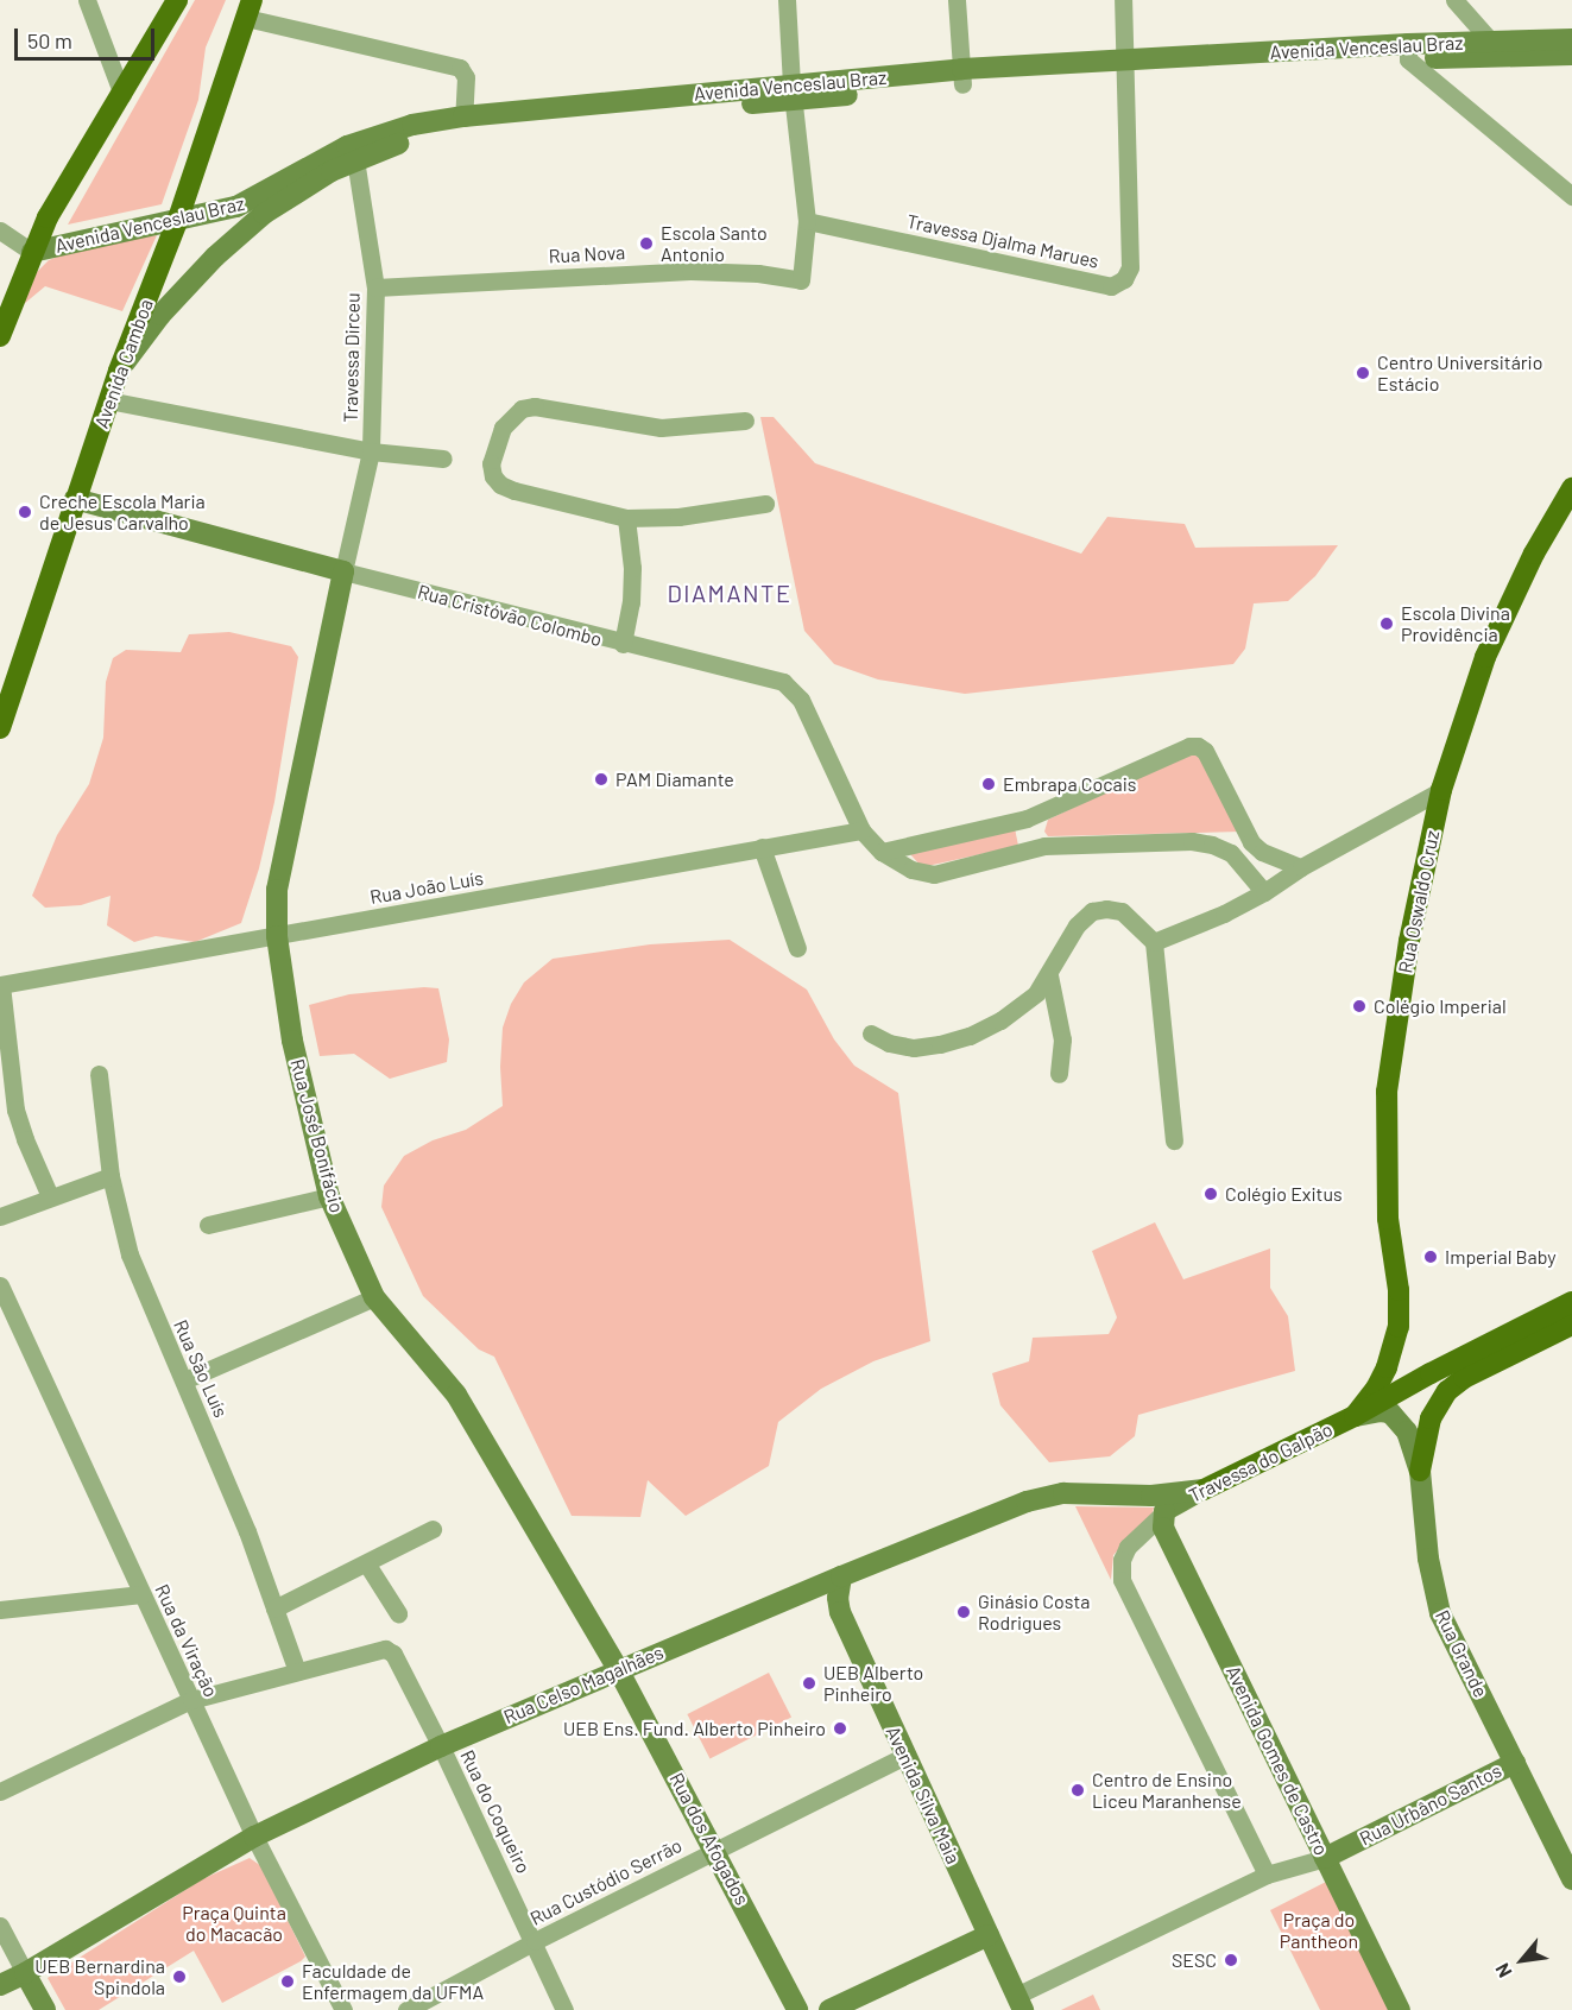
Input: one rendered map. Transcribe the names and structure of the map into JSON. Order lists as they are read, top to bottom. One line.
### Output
{"streets":{"main road":["Avenida Venceslau Braz","Avenida Camboa","Rua Cristóvão Colombo","Rua Oswaldo Cruz","Rua José Bonifácio","Travessa do Galpão","Rua Grande","Rua Celso Magalhães","Avenida Gomes de Castro","Avenida Silva Maia","Rua Urbâno Santos","Rua dos Afogados"],"street":["Travessa Djalma Marues","Rua Nova","Travessa Dirceu","Rua João Luís","Rua São Luís","Rua da Viração","Rua do Coqueiro","Rua Custódio Serrão"]},"crossings":[["Avenida Venceslau Braz","Travessa Djalma Marues"],["Avenida Venceslau Braz","Travessa Dirceu"],["Avenida Venceslau Braz","Avenida Camboa"],["Travessa Djalma Marues","Rua Nova"],["Rua Nova","Travessa Dirceu"],["Travessa Dirceu","Rua Cristóvão Colombo"],["Travessa Dirceu","Rua José Bonifácio"],["Avenida Camboa","Rua Cristóvão Colombo"],["Rua Cristóvão Colombo","Rua João Luís"],["Rua Cristóvão Colombo","Rua José Bonifácio"],["Rua João Luís","Rua José Bonifácio"],["Rua Oswaldo Cruz","Travessa do Galpão"],["Rua Oswaldo Cruz","Rua Grande"],["Rua José Bonifácio","Rua Celso Magalhães"],["Rua José Bonifácio","Rua dos Afogados"],["Rua São Luís","Rua do Coqueiro"],["Travessa do Galpão","Rua Grande"],["Travessa do Galpão","Rua Celso Magalhães"],["Travessa do Galpão","Avenida Gomes de Castro"],["Rua da Viração","Rua Celso Magalhães"],["Rua Grande","Rua Urbâno Santos"],["Rua Celso Magalhães","Avenida Silva Maia"],["Rua Celso Magalhães","Rua do Coqueiro"],["Rua Celso Magalhães","Rua dos Afogados"],["Avenida Gomes de Castro","Rua Urbâno Santos"],["Avenida Silva Maia","Rua Urbâno Santos"],["Avenida Silva Maia","Rua Custódio Serrão"],["Rua do Coqueiro","Rua Custódio Serrão"],["Rua dos Afogados","Rua Custódio Serrão"]],"districts":["DIAMANTE"],"parks":["Praça Quinta do Macacão","Praça do Pantheon"],"places":["Escola Santo Antonio","Centro Universitário Estácio","Creche Escola Maria de Jesus Carvalho","Escola Divina Providência","PAM Diamante","Embrapa Cocais","Colégio Imperial","Colégio Exitus","Imperial Baby","Ginásio Costa Rodrigues","UEB Alberto Pinheiro","UEB Ens. Fund. Alberto Pinheiro","Centro de Ensino Liceu Maranhense","SESC","UEB Bernardina Spindola","Faculdade de Enfermagem da UFMA"],"scale_bar":"50 m","north":"bottom left"}
